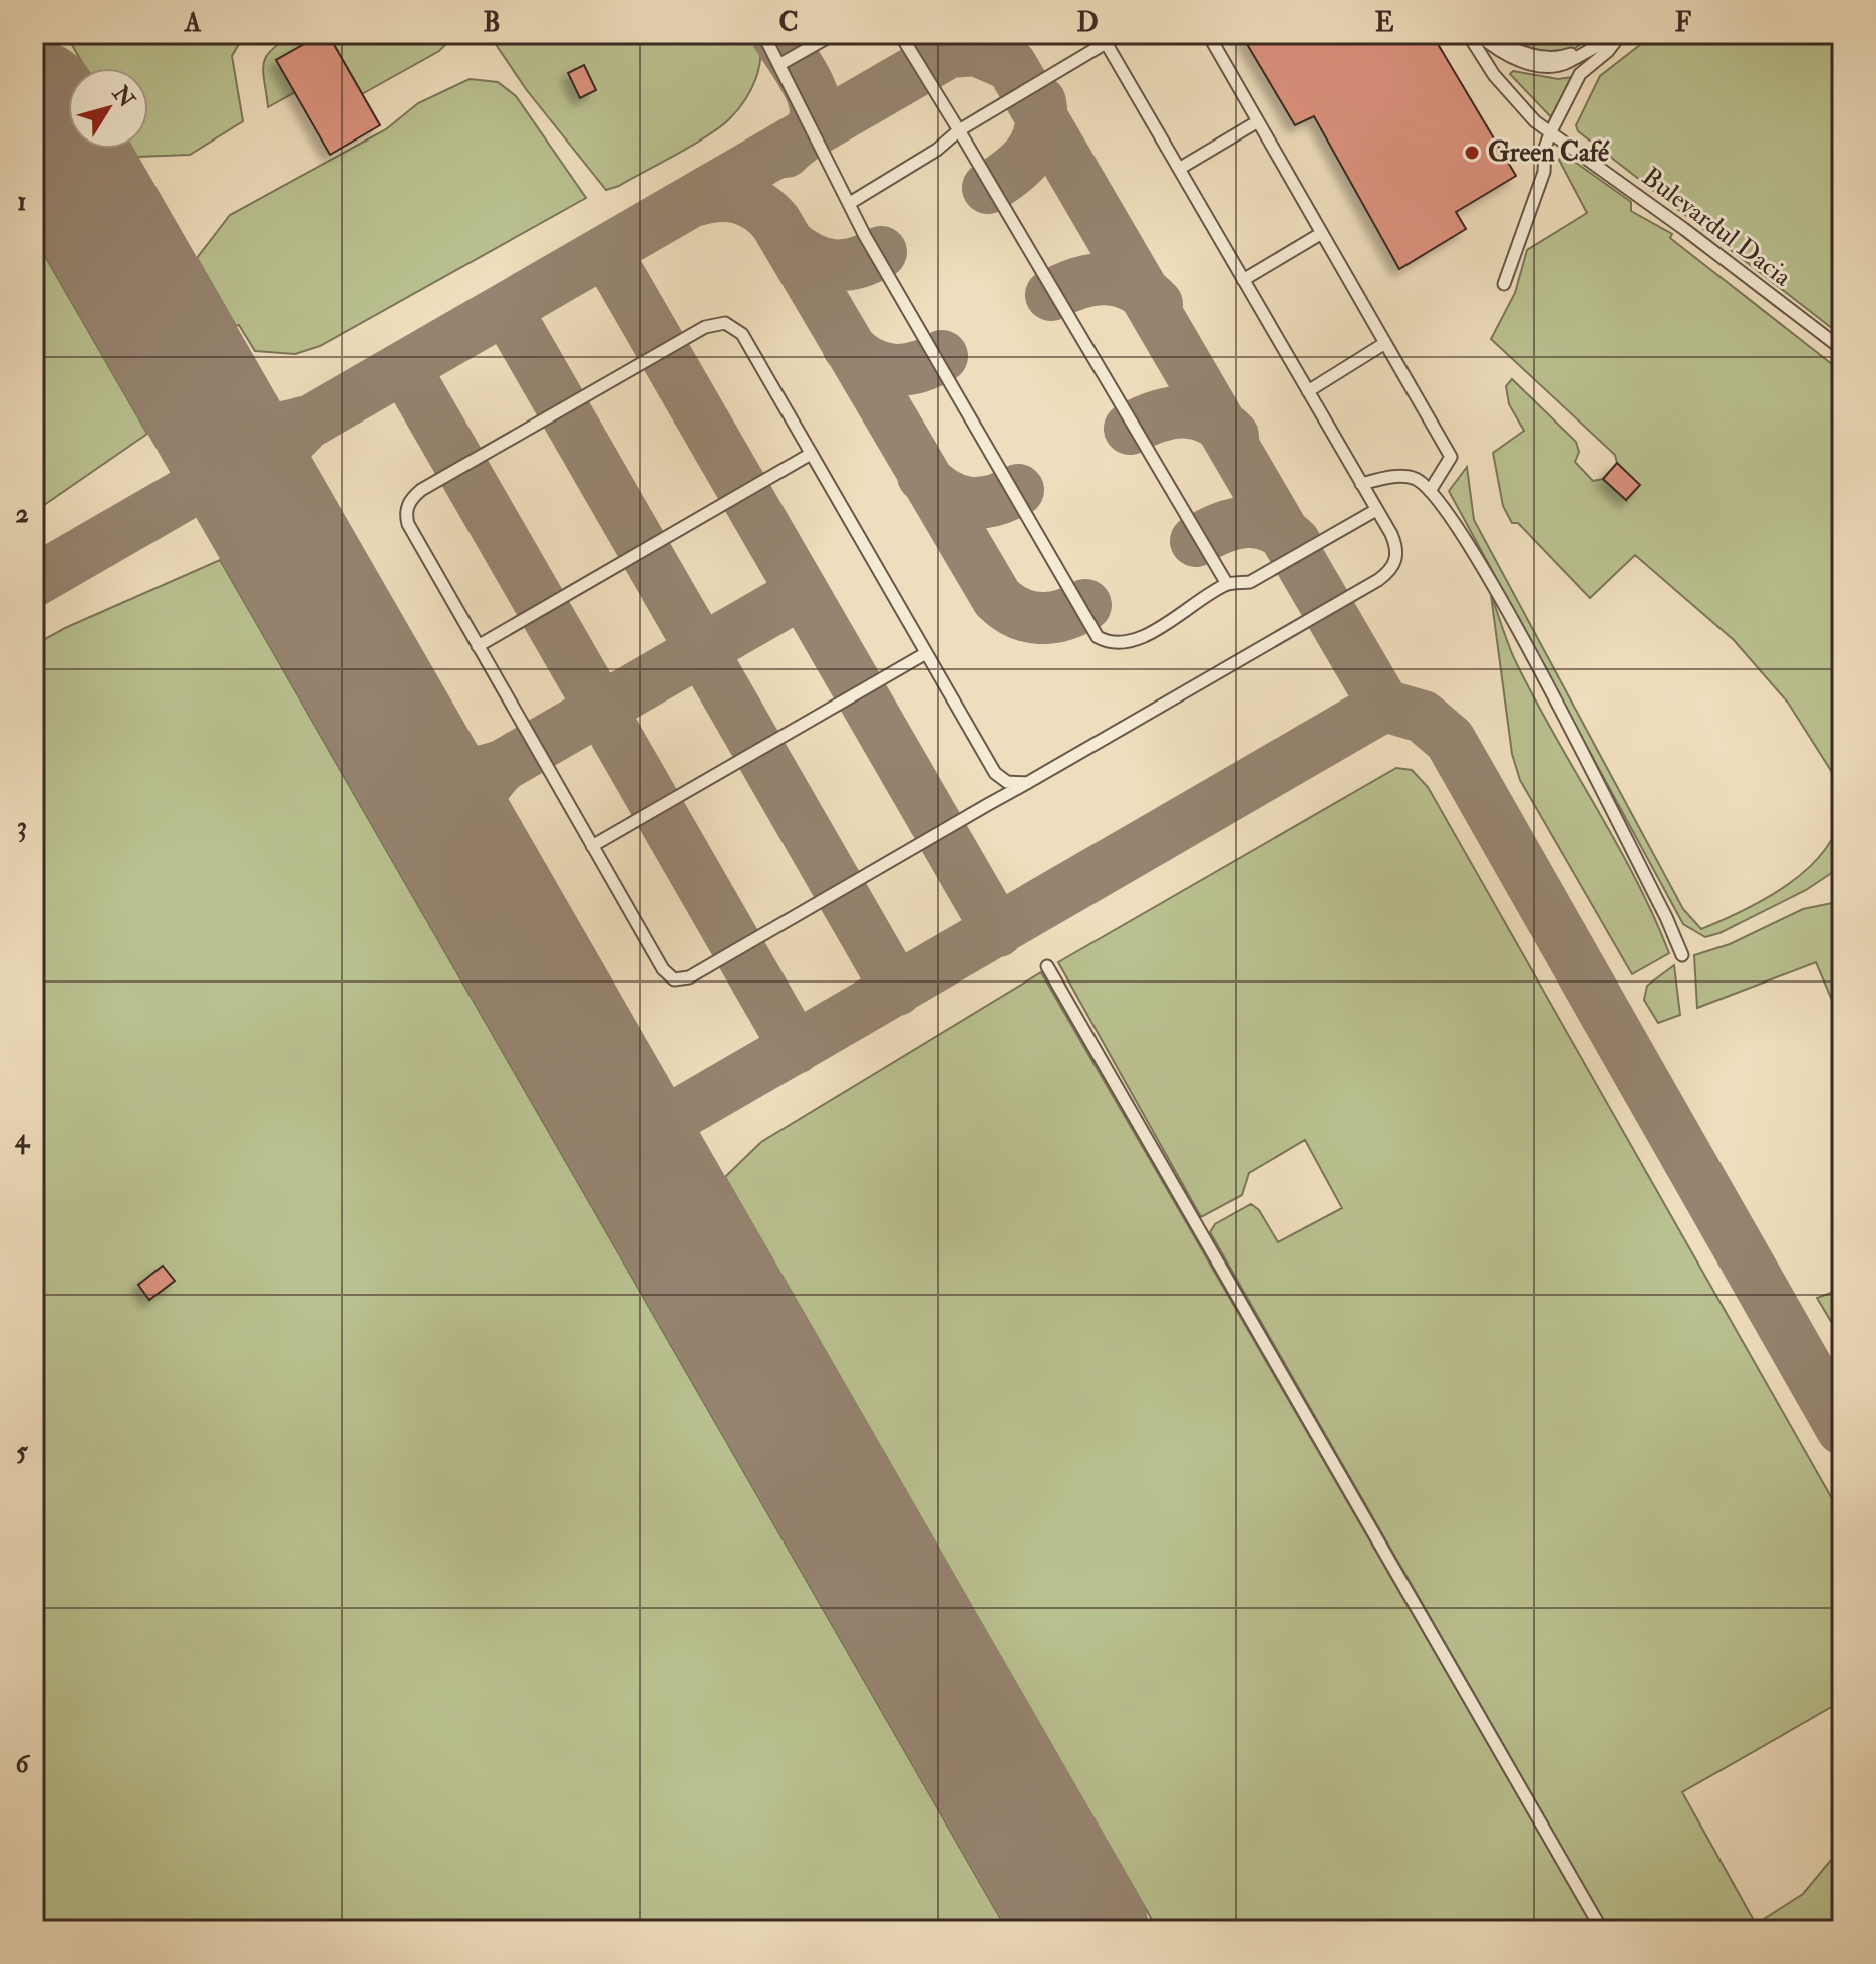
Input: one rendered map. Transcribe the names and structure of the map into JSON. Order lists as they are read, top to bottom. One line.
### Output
{"streets":{"lane":["Bulevardul Dacia"]},"places":["Green Café"],"north":"top right","grid":{"columns":["A","B","C","D","E","F"],"rows":["1","2","3","4","5","6"]}}
